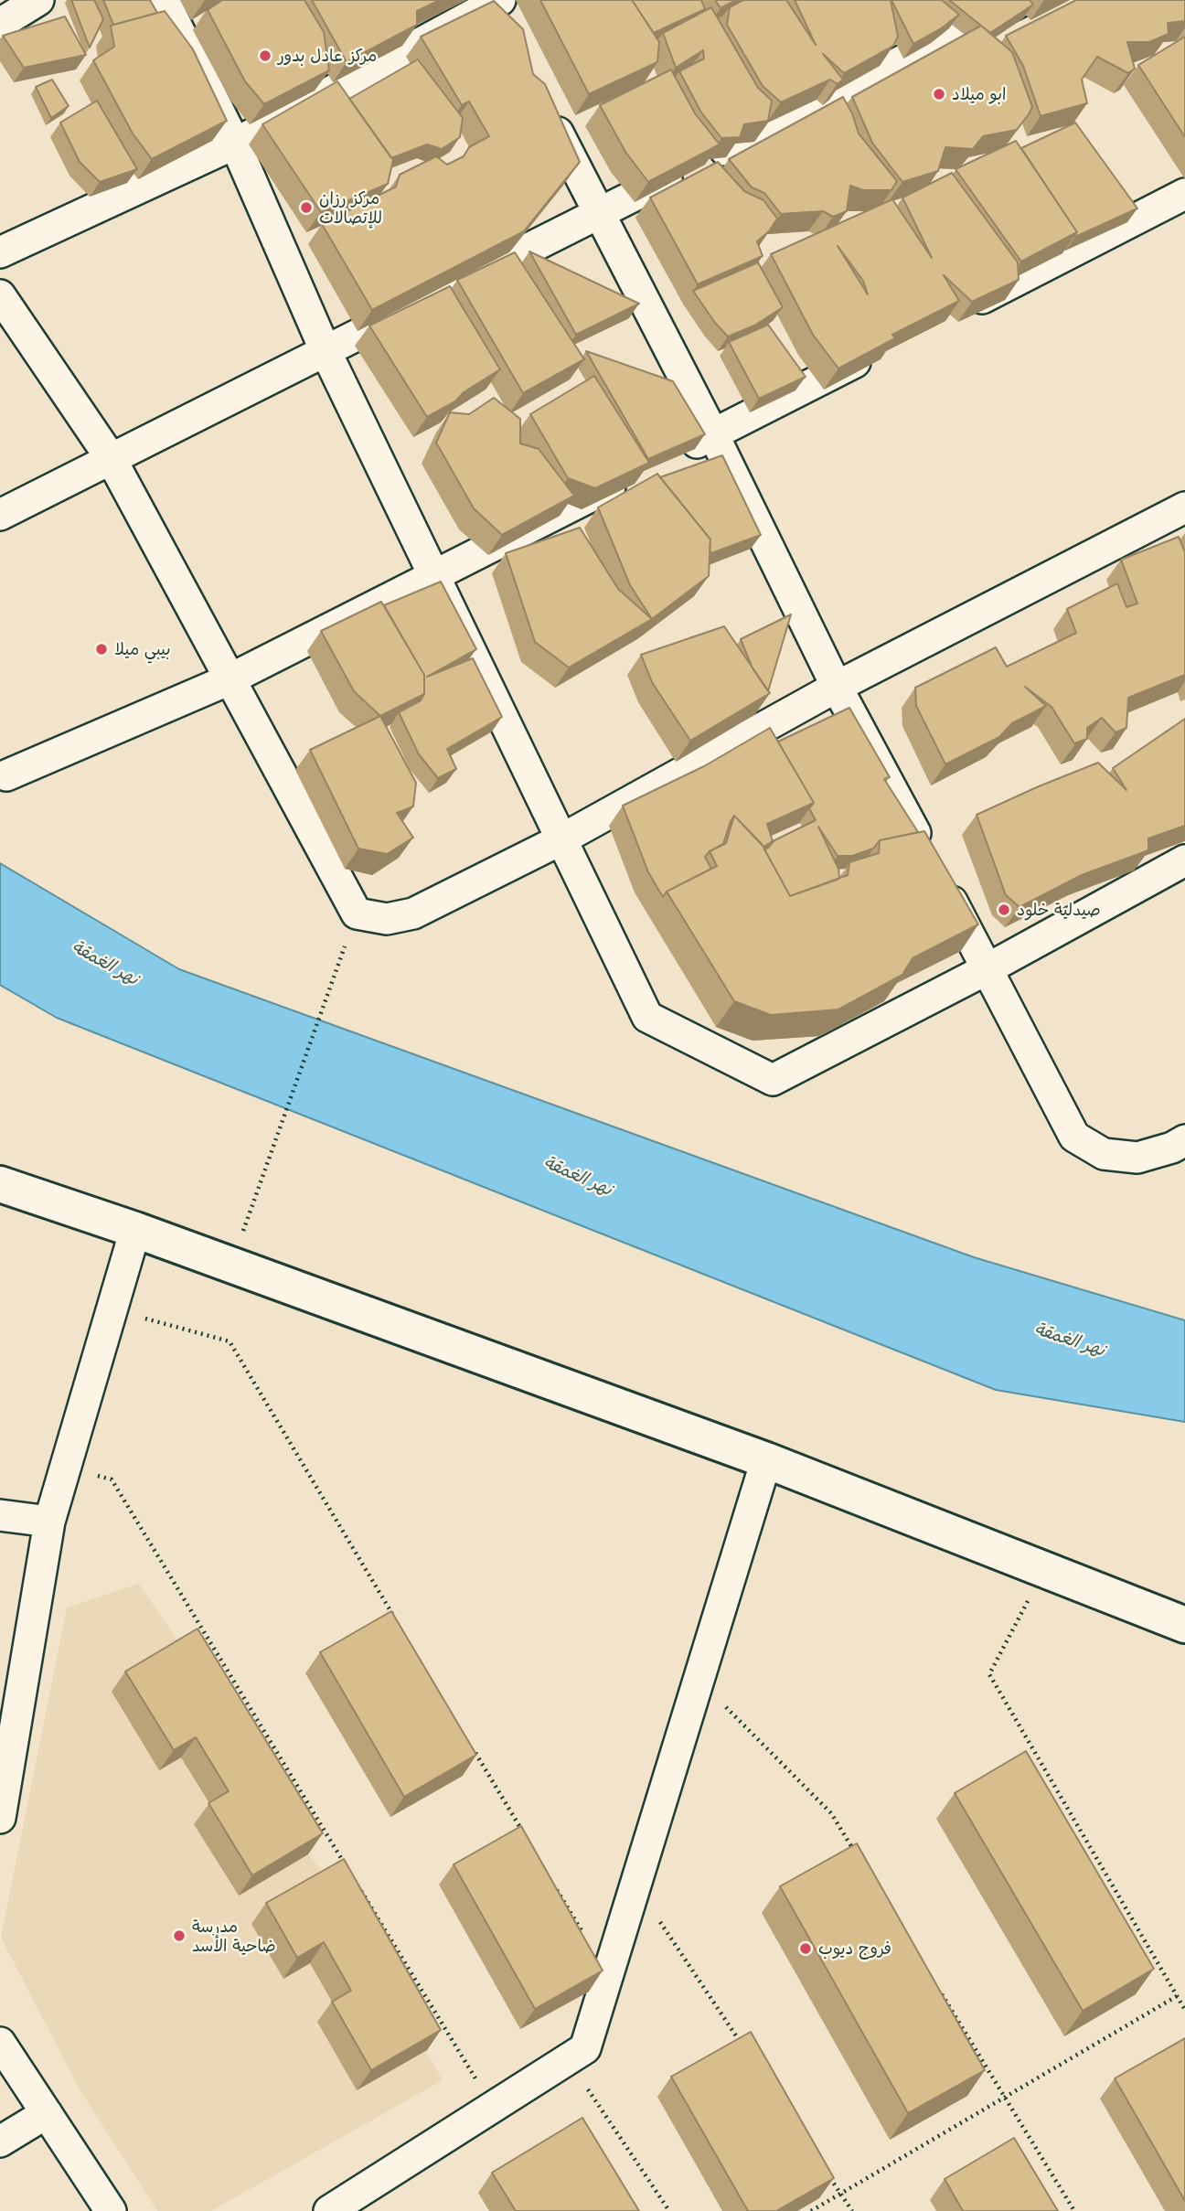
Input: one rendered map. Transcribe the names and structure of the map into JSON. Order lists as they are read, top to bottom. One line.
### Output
{"water":["نهر الغمقة"],"places":["مركز عادل بدور","ابو ميلاد","مركز رزان للإتصالات","بيبي ميلا","صيدلية خلود","مدرسة ضاحية الأسد","فروج ديوب"]}
